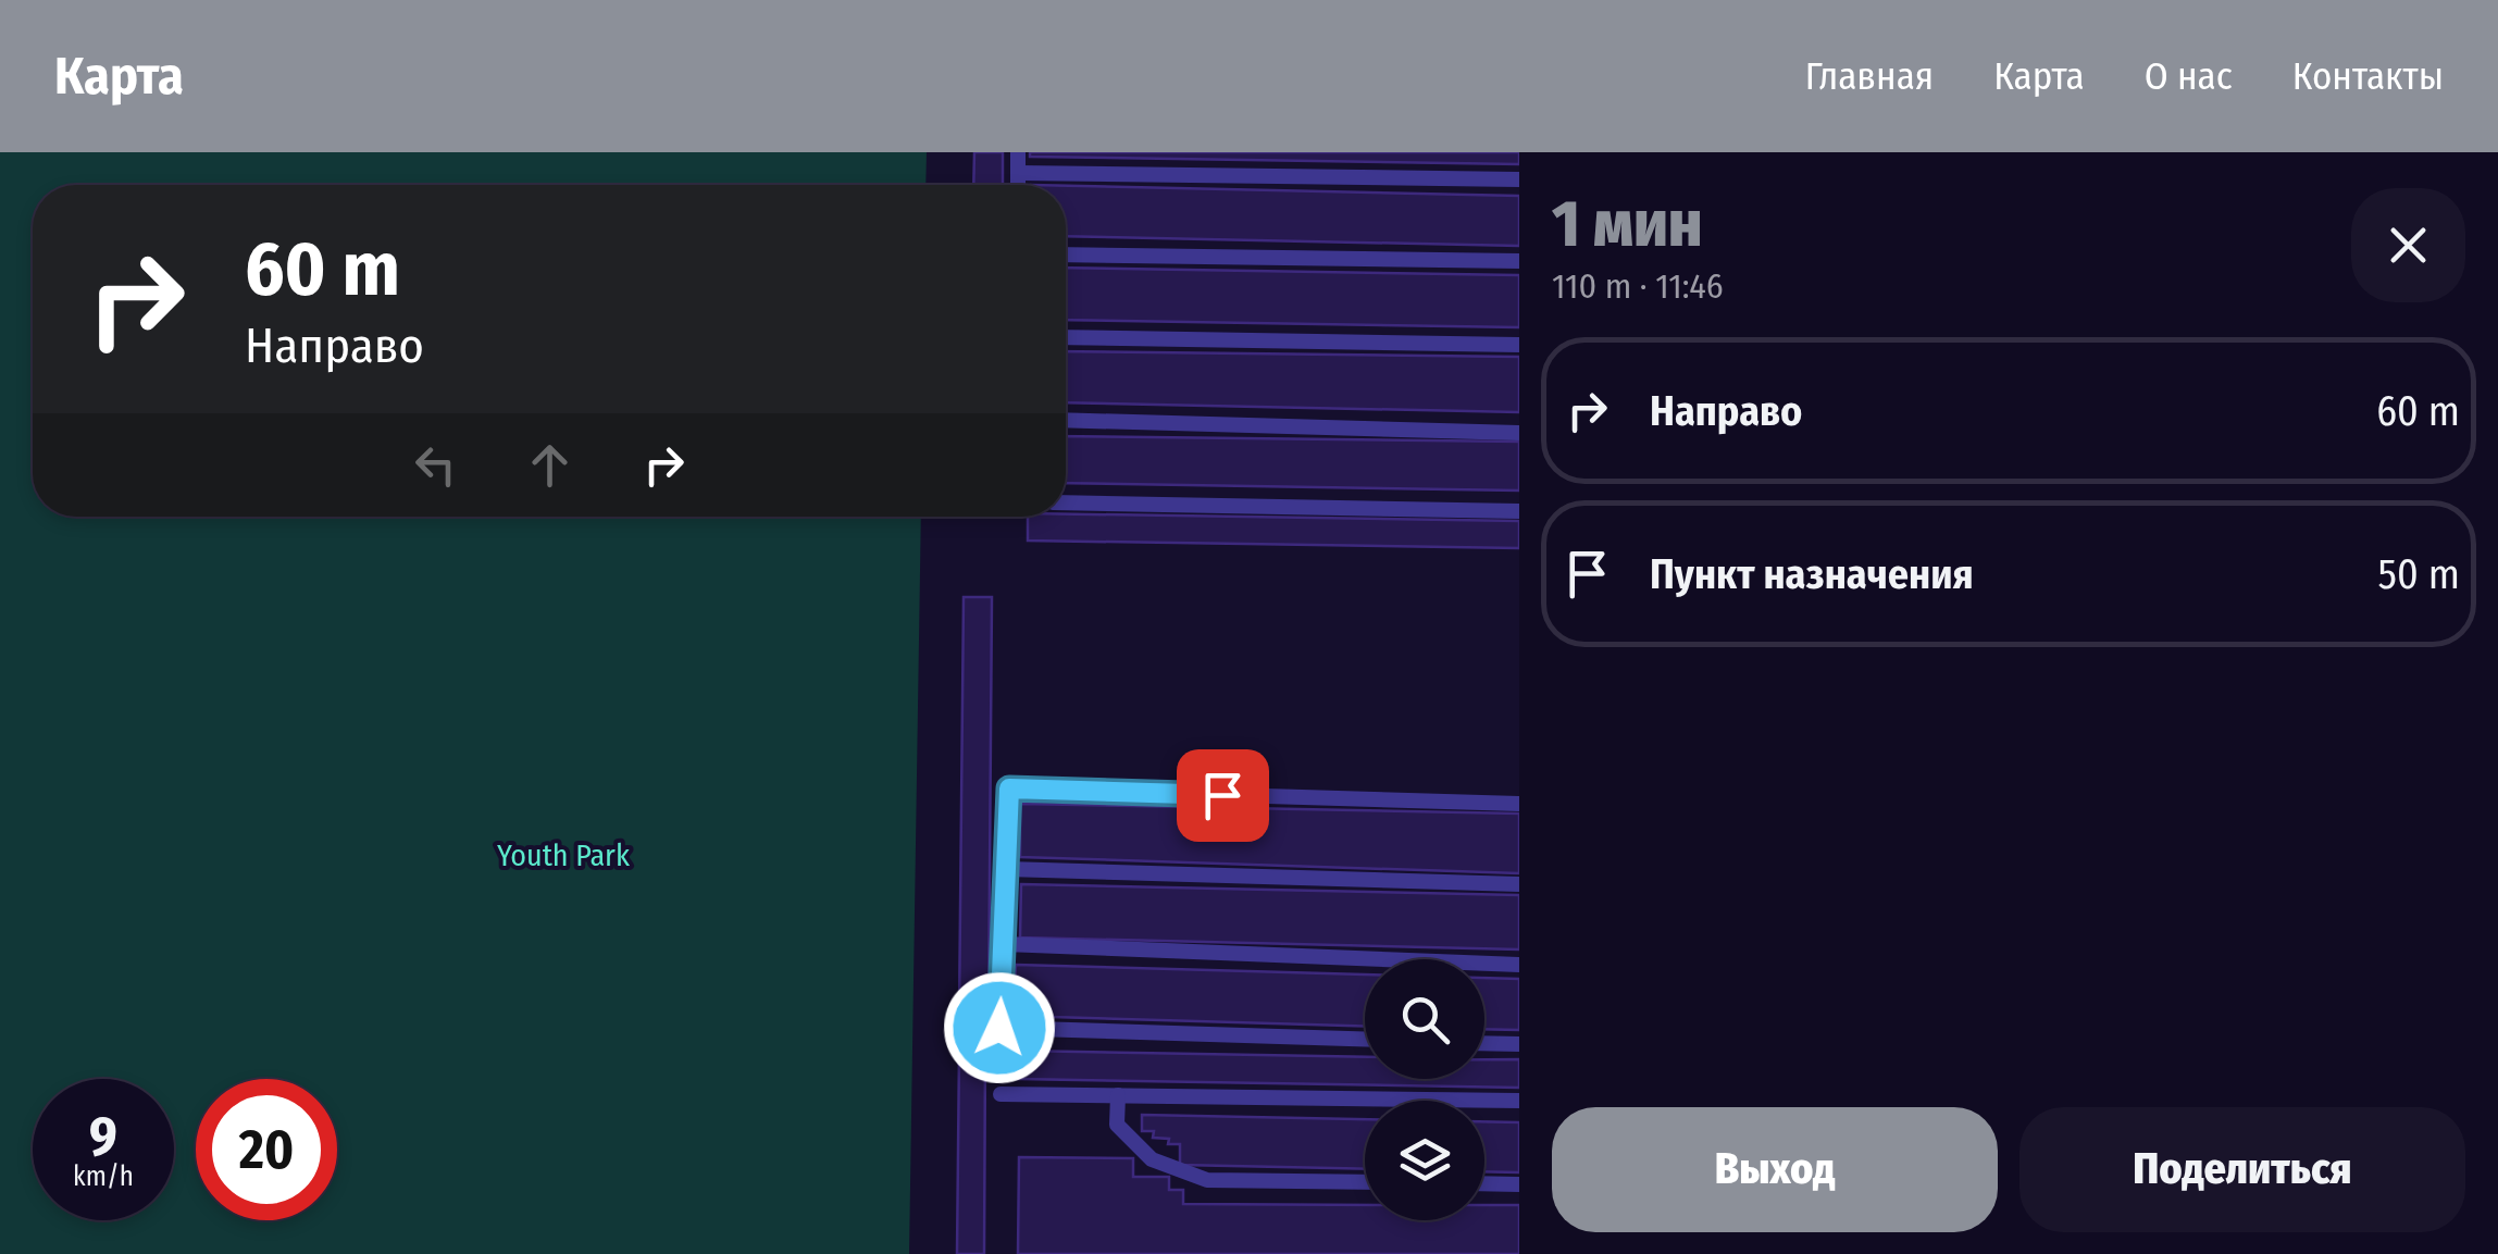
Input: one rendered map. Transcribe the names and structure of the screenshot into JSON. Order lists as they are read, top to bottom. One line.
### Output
{"parks":["Youth Park"],"page":{"header":"Карта","nav":["Главная","Карта","О нас","Контакты"],"heading":["1 мин","110 m · 11:46"],"turn":["60 m","Направо"],"list":[{"name":"Направо","value":"60 m"},{"name":"Пункт назначения","value":"50 m"}],"speed":"9 km/h","limit":"20","buttons":["Выход","Поделиться"]}}
